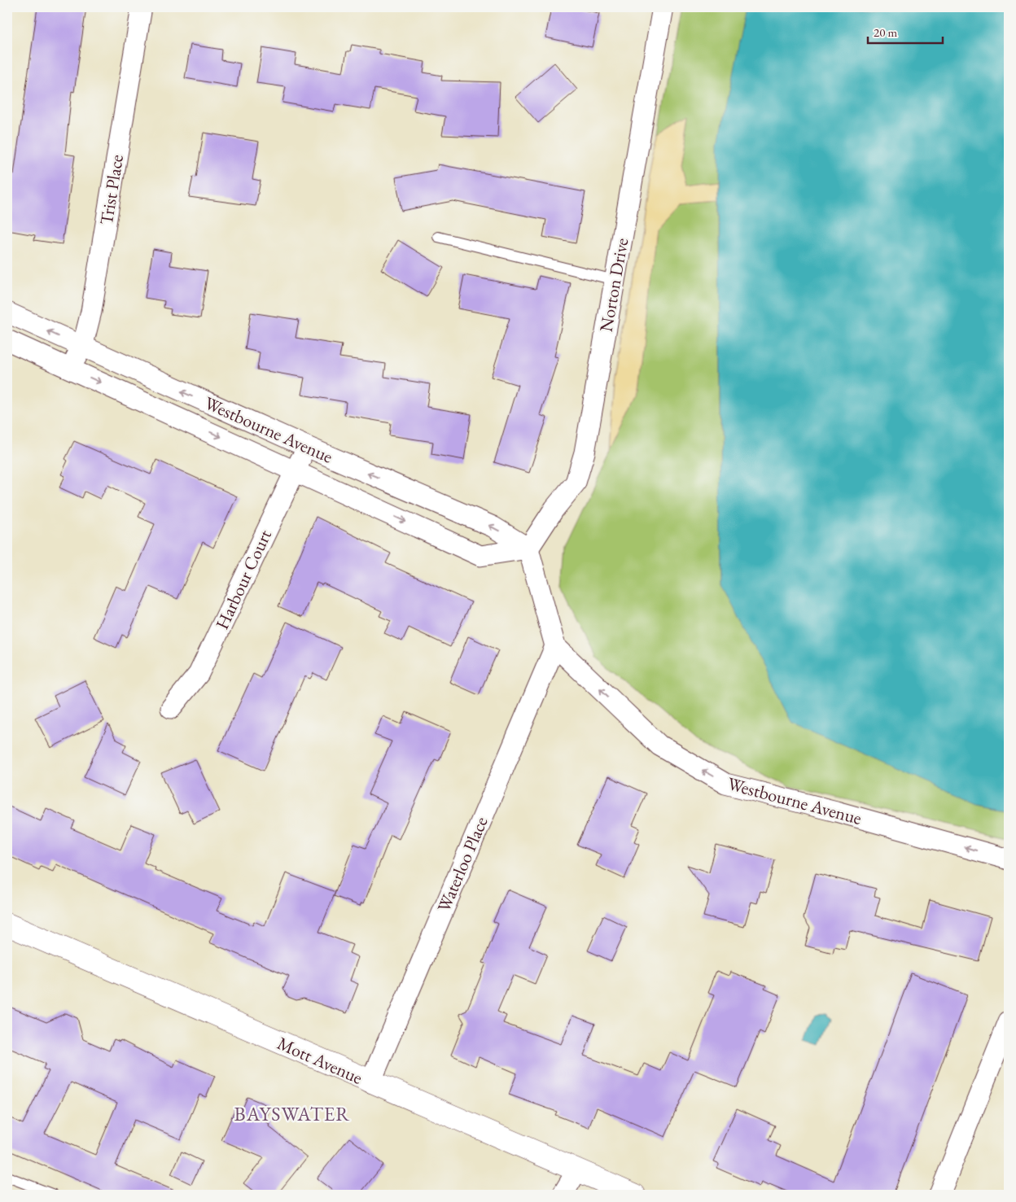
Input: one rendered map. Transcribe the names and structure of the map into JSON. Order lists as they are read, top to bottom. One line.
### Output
{"streets":{"street":["Trist Place","Norton Drive","Westbourne Avenue","Harbour Court","Waterloo Place","Mott Avenue"]},"crossings":[["Trist Place","Westbourne Avenue"],["Norton Drive","Westbourne Avenue"],["Westbourne Avenue","Harbour Court"],["Westbourne Avenue","Waterloo Place"],["Waterloo Place","Mott Avenue"]],"districts":["BAYSWATER"],"scale_bar":"20 m"}
